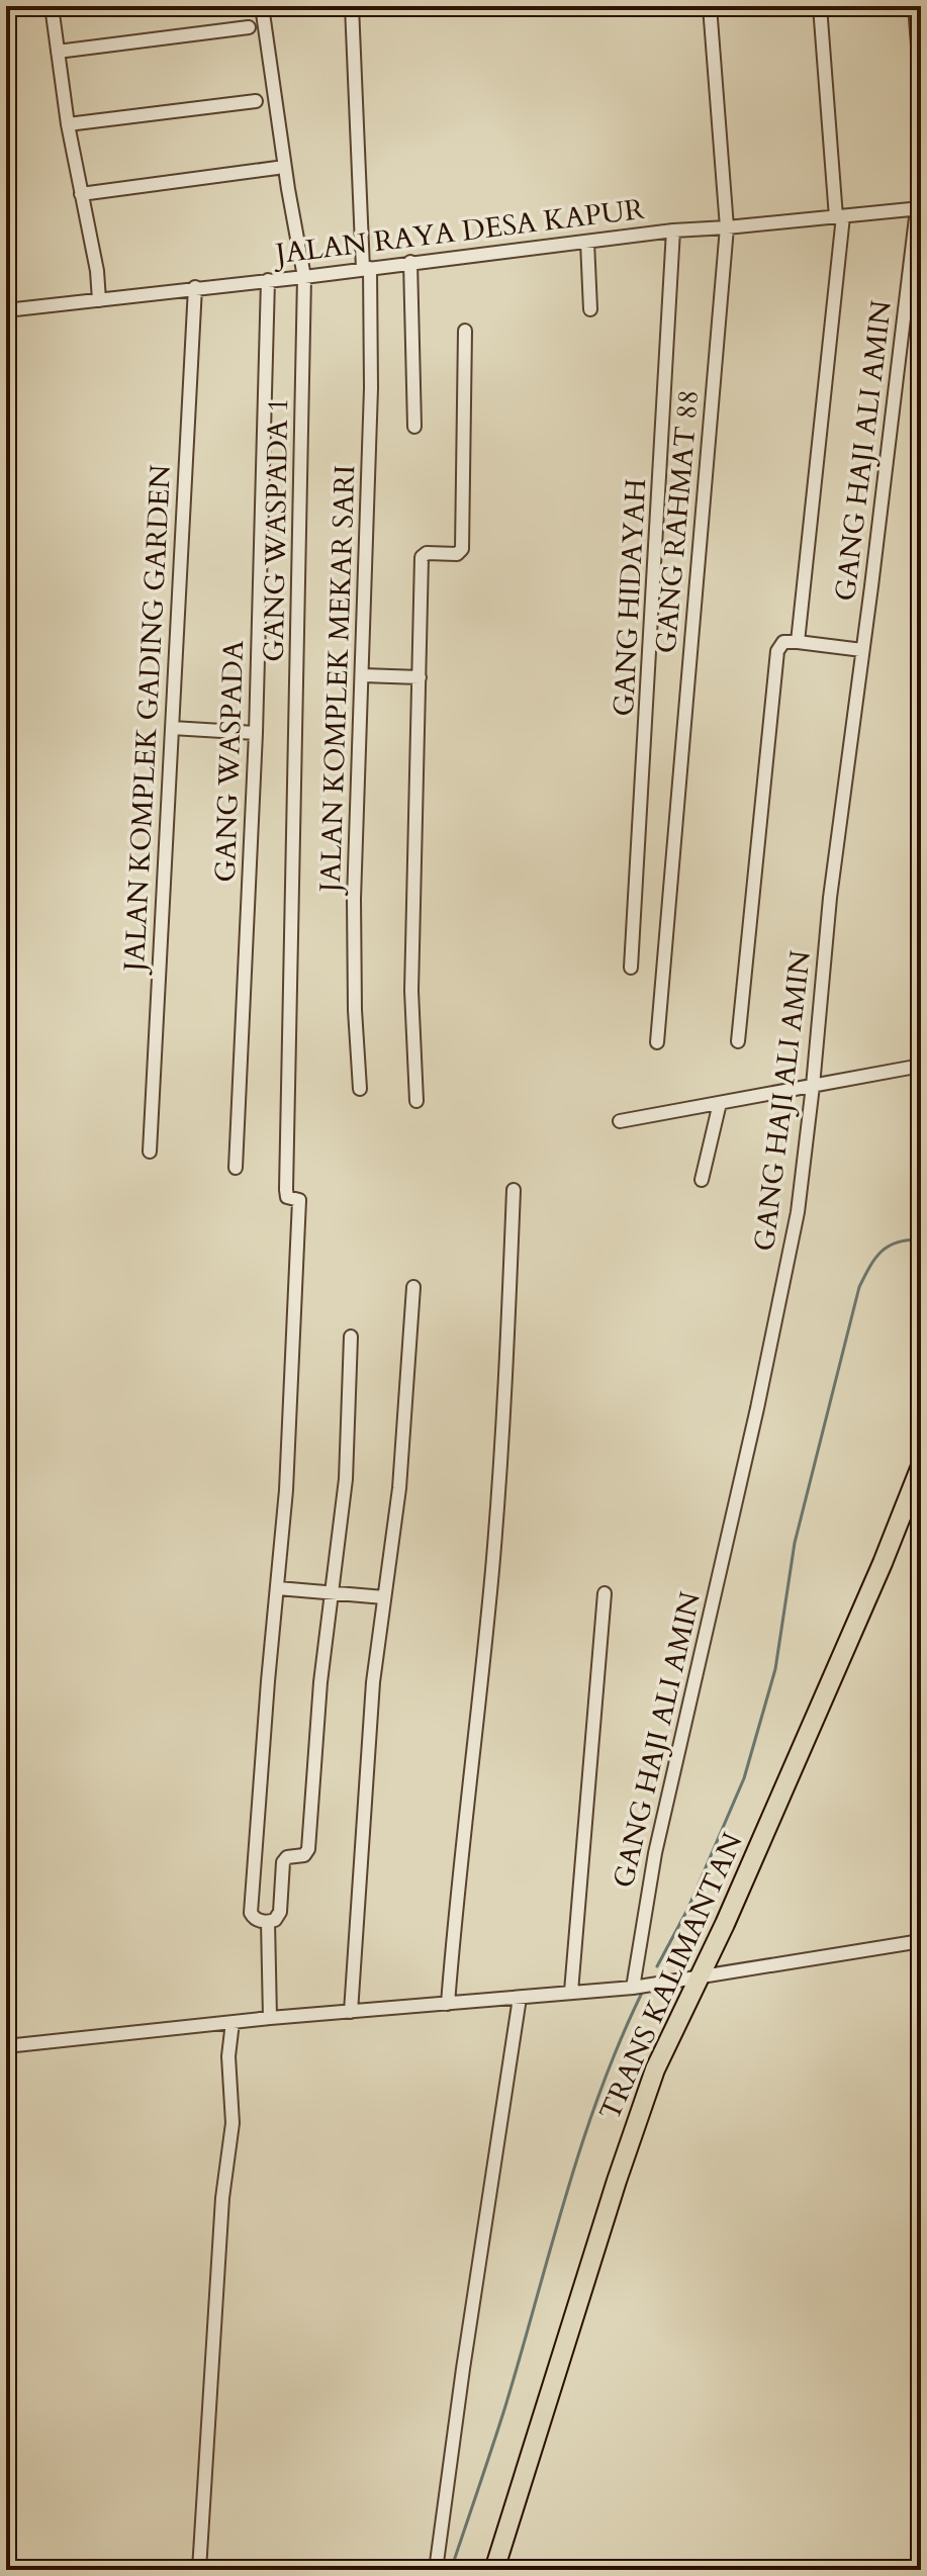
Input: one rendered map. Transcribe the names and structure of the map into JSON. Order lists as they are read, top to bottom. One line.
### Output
{"streets":{"highway":["TRANS KALIMANTAN"],"street":["JALAN RAYA DESA KAPUR","GANG HAJI ALI AMIN","GANG RAHMAT 88","GANG WASPADA 1","GANG HIDAYAH","JALAN KOMPLEK MEKAR SARI","JALAN KOMPLEK GADING GARDEN","GANG WASPADA"]},"crossings":[["JALAN RAYA DESA KAPUR","GANG HAJI ALI AMIN"],["JALAN RAYA DESA KAPUR","GANG RAHMAT 88"],["JALAN RAYA DESA KAPUR","GANG WASPADA 1"],["JALAN RAYA DESA KAPUR","GANG HIDAYAH"],["JALAN RAYA DESA KAPUR","JALAN KOMPLEK MEKAR SARI"],["JALAN RAYA DESA KAPUR","JALAN KOMPLEK GADING GARDEN"],["JALAN RAYA DESA KAPUR","GANG WASPADA"]]}
